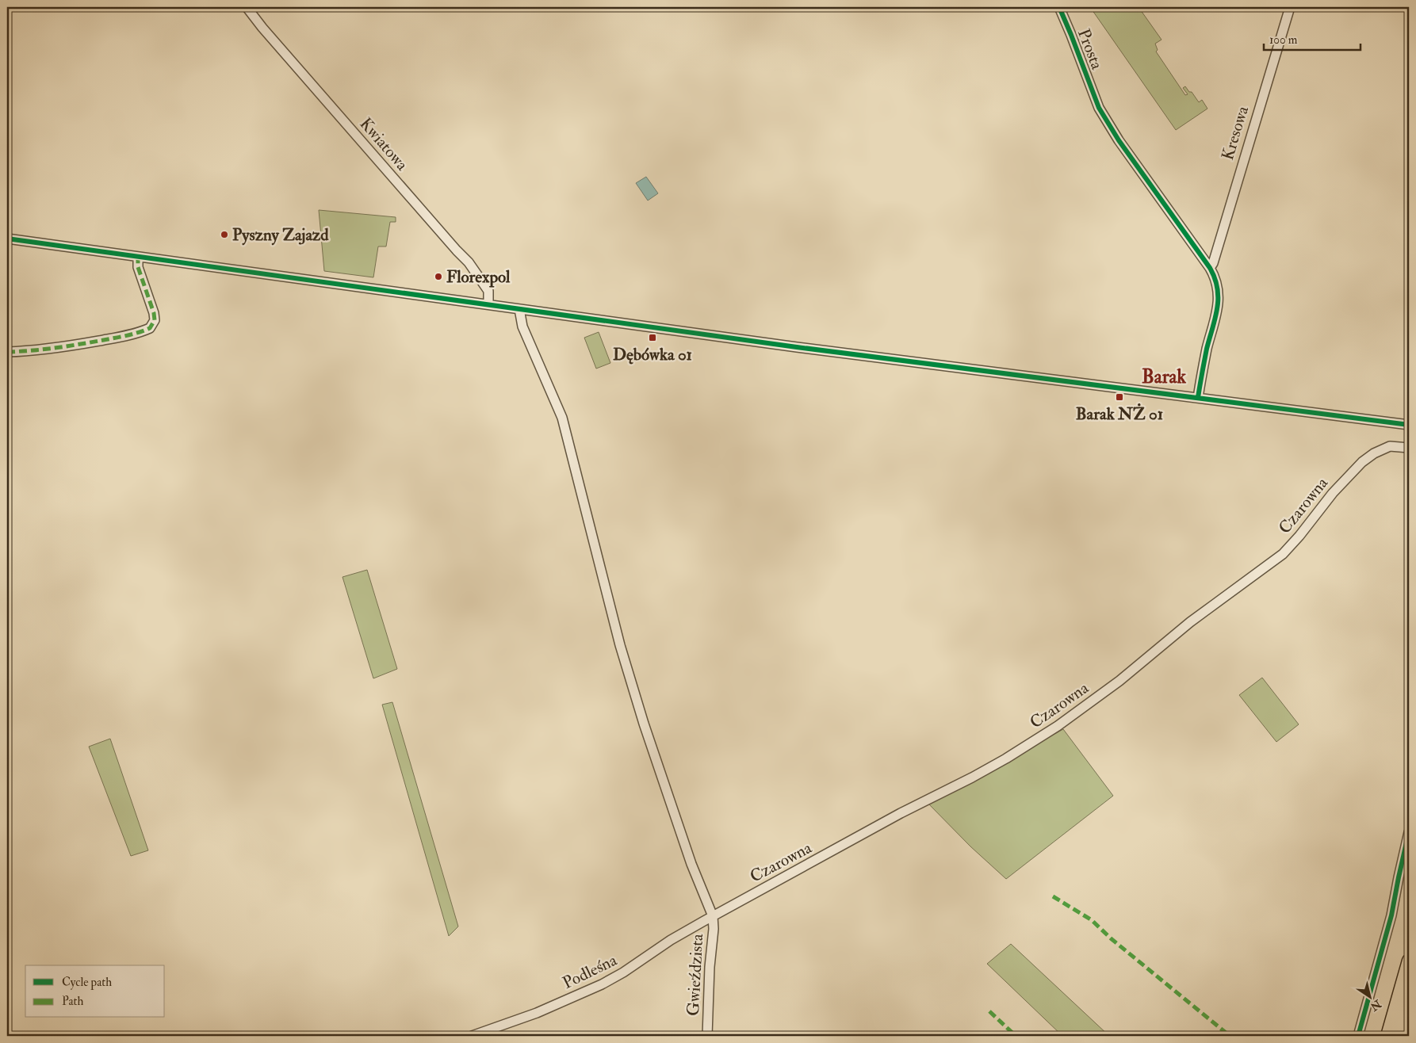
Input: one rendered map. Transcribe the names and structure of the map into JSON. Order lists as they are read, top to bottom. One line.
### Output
{"streets":{"street":["Prosta","Kresowa","Kwiatowa","Czarowna","Podleśna","Gwieździsta"]},"crossings":[["Prosta","Kresowa"],["Czarowna","Podleśna"],["Czarowna","Gwieździsta"],["Podleśna","Gwieździsta"]],"districts":["Barak"],"places":{"other":["Pyszny Zajazd","Florexpol"],"transit":["Dębówka 01","Barak NŻ 01"]},"legend":["Cycle path","Path"],"scale_bar":"100 m","north":"bottom right"}
